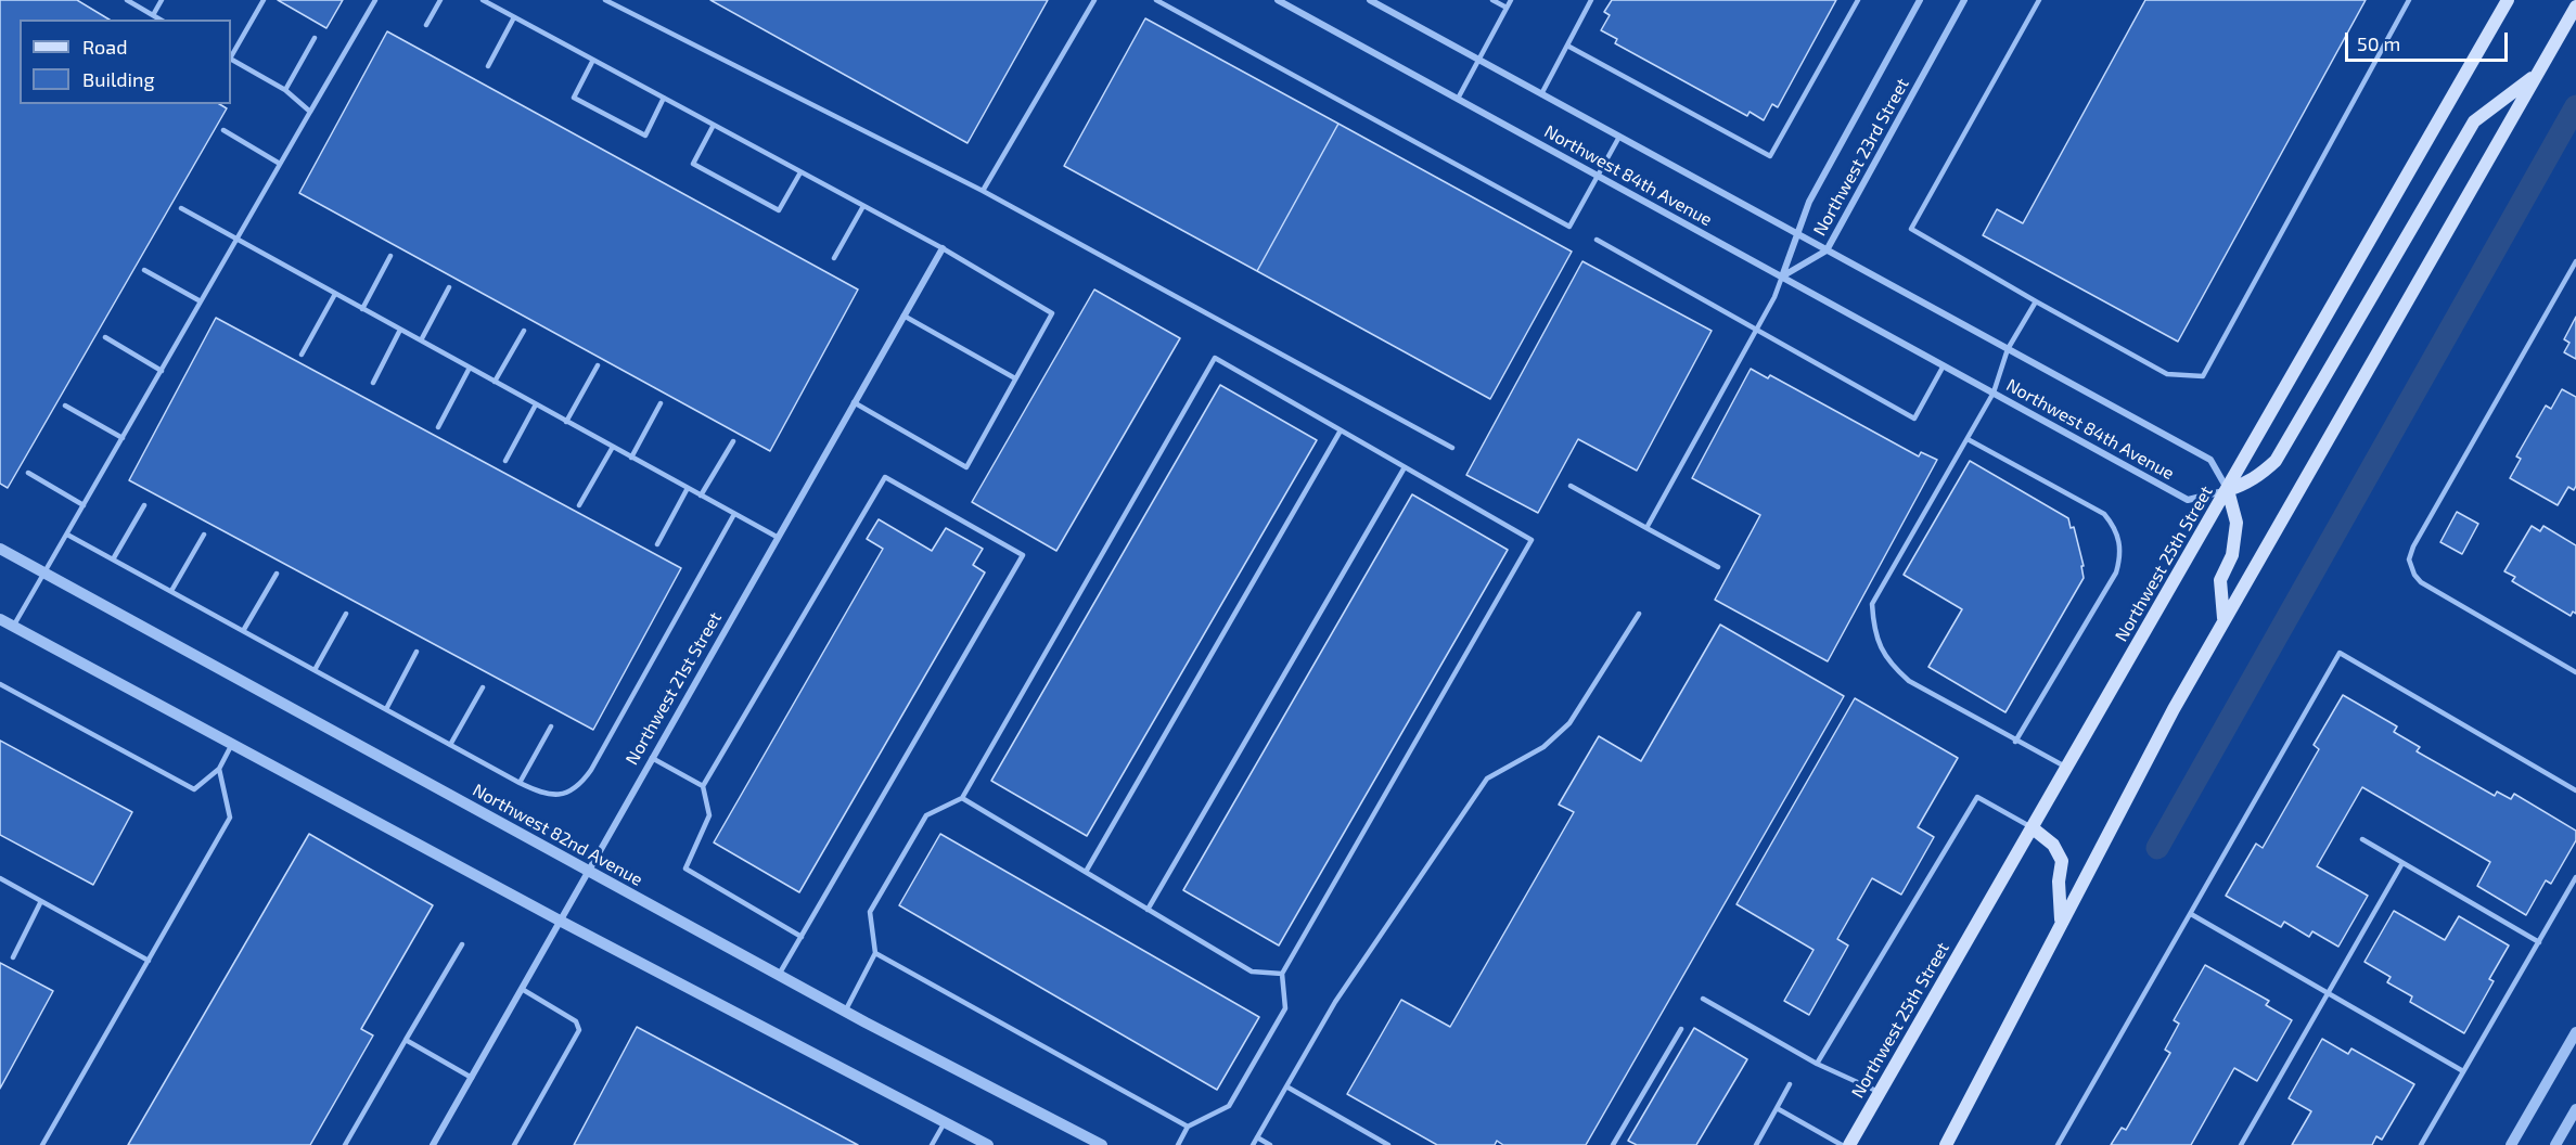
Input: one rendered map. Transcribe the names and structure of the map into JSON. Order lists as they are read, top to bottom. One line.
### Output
{"streets":{"main road":["Northwest 25th Street"],"street":["Northwest 23rd Street","Northwest 84th Avenue","Northwest 21st Street","Northwest 82nd Avenue"]},"crossings":[["Northwest 23rd Street","Northwest 84th Avenue"],["Northwest 84th Avenue","Northwest 25th Street"],["Northwest 21st Street","Northwest 82nd Avenue"]],"legend":["Road","Building"],"scale_bar":"50 m"}
